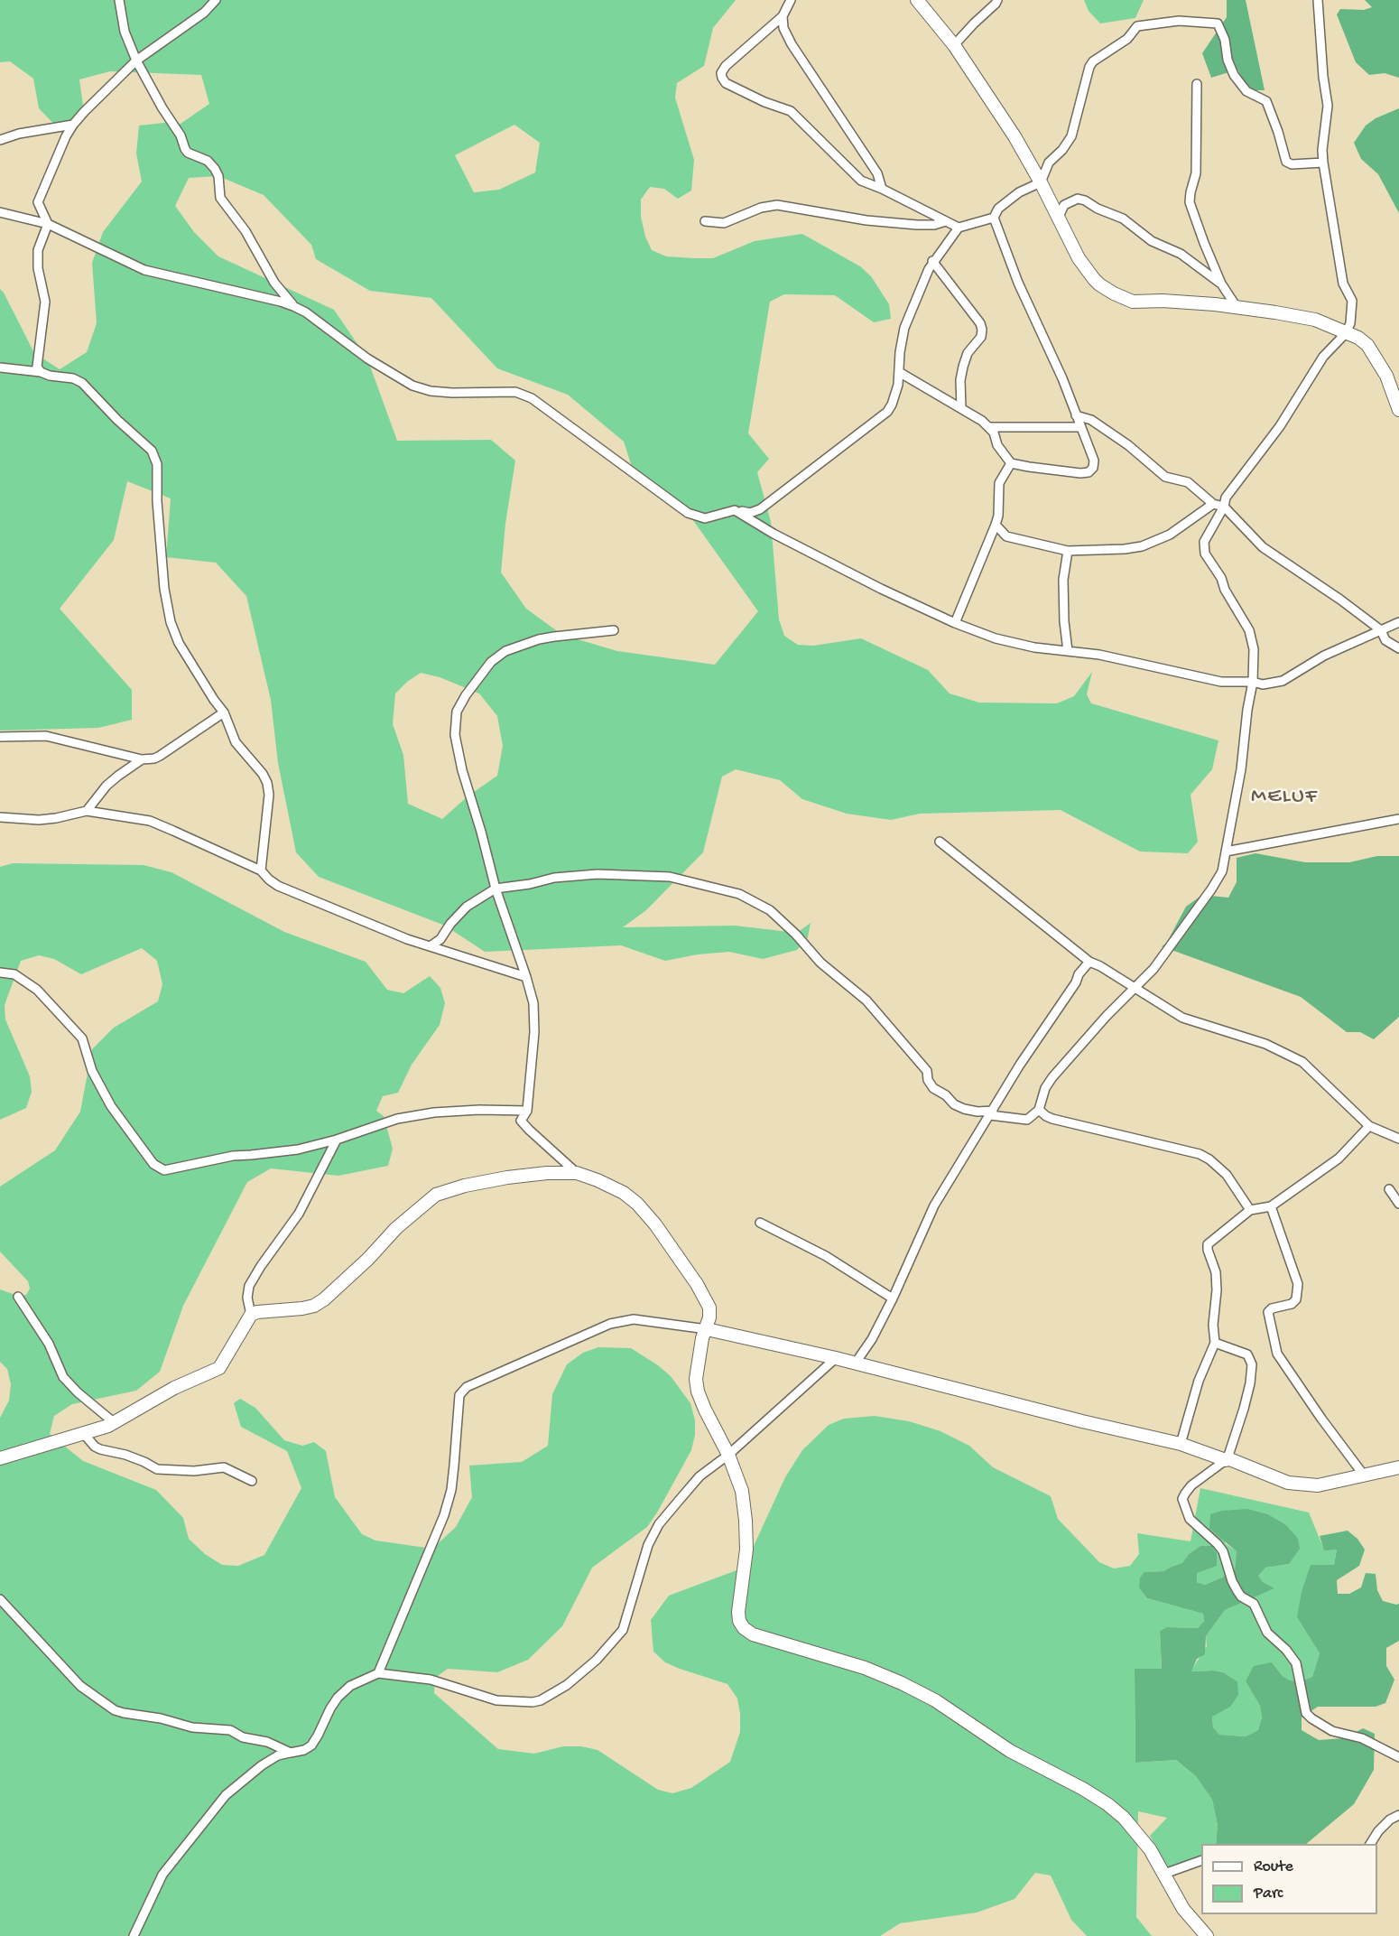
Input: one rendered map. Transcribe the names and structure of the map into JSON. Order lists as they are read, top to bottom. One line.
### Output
{"districts":["MELUF"],"legend":["Route","Parc"]}
